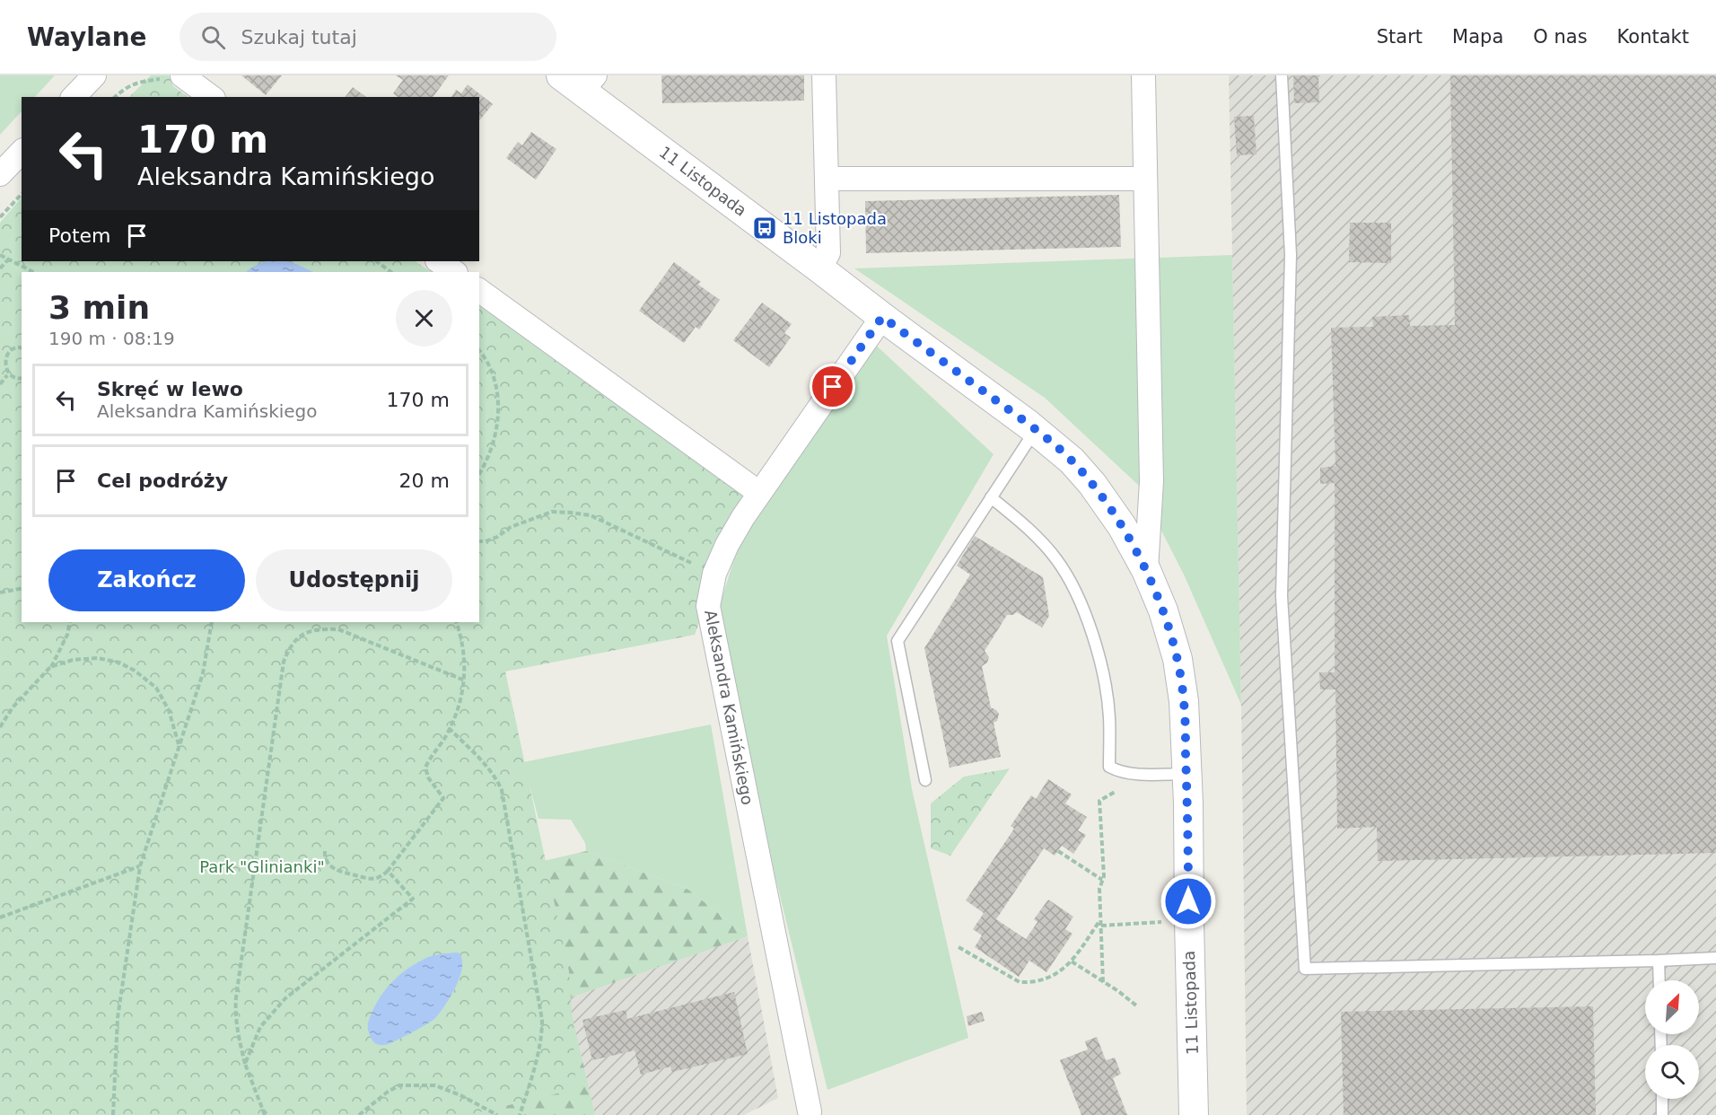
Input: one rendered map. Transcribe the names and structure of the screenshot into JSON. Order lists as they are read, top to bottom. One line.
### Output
{"streets":{"street":["11 Listopada","Aleksandra Kamińskiego"]},"crossings":[["11 Listopada","Aleksandra Kamińskiego"]],"parks":["Park \"Glinianki\""],"places":{"bus stop":["11 Listopada Bloki"]},"north":"top right","page":{"header":"Waylane","search":"Szukaj tutaj","nav":["Start","Mapa","O nas","Kontakt"],"turn":["170 m","Aleksandra Kamińskiego"],"then":"Potem","heading":["3 min","190 m · 08:19"],"list":[{"name":"Skręć w lewo","note":"Aleksandra Kamińskiego","value":"170 m"},{"name":"Cel podróży","value":"20 m"}],"buttons":["Zakończ","Udostępnij"]}}
